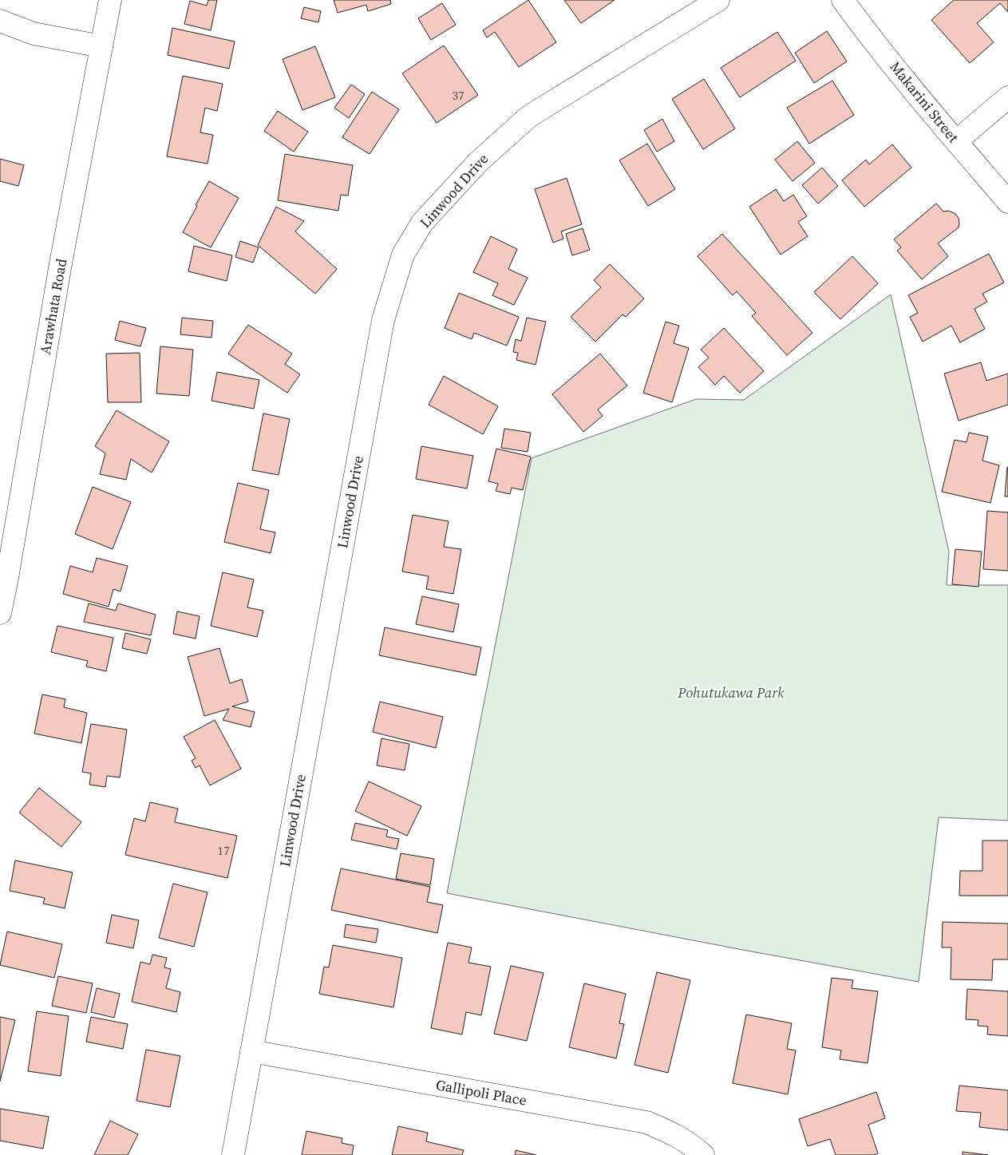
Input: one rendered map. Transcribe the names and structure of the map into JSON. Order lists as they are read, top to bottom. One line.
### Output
{"streets":{"street":["Makarini Street","Linwood Drive","Arawhata Road","Gallipoli Place"]},"crossings":[["Linwood Drive","Gallipoli Place"]],"parks":["Pohutukawa Park"],"house_numbers":["37","17"]}
